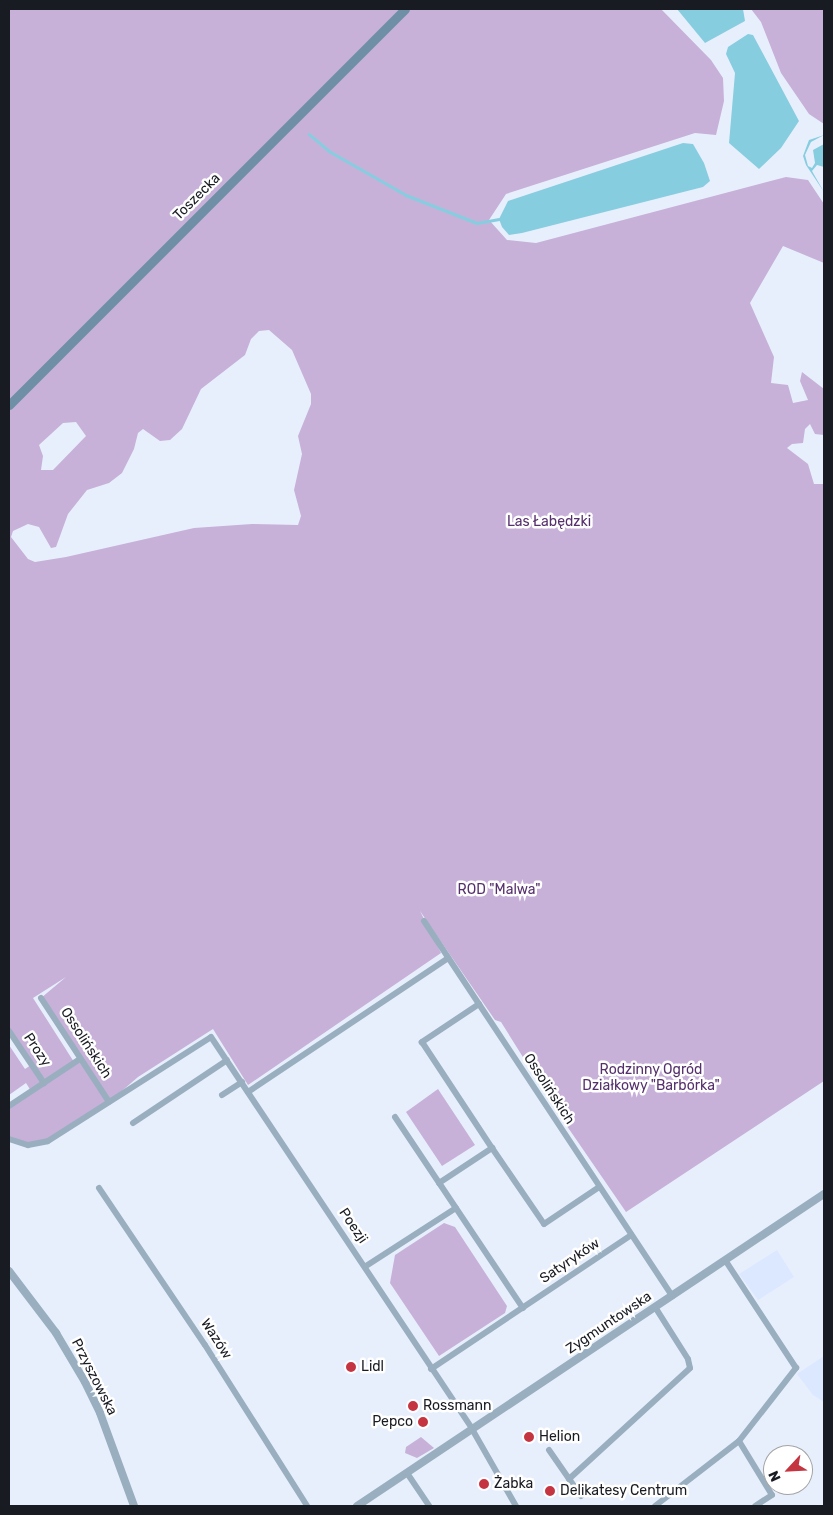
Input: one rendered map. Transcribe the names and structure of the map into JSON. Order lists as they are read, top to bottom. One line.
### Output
{"streets":{"main road":["Toszecka"],"street":["Ossolińskich","Prozy","Poezji","Satyryków","Zygmuntowska","Wazów","Przyszowska"]},"crossings":[["Ossolińskich","Prozy"],["Ossolińskich","Poezji"],["Ossolińskich","Satyryków"],["Ossolińskich","Zygmuntowska"],["Poezji","Satyryków"],["Poezji","Zygmuntowska"]],"parks":["Las Łabędzki","ROD \"Malwa\"","Rodzinny Ogród Działkowy \"Barbórka\""],"places":["Lidl","Rossmann","Pepco","Helion","Żabka","Delikatesy Centrum"],"north":"bottom left"}
